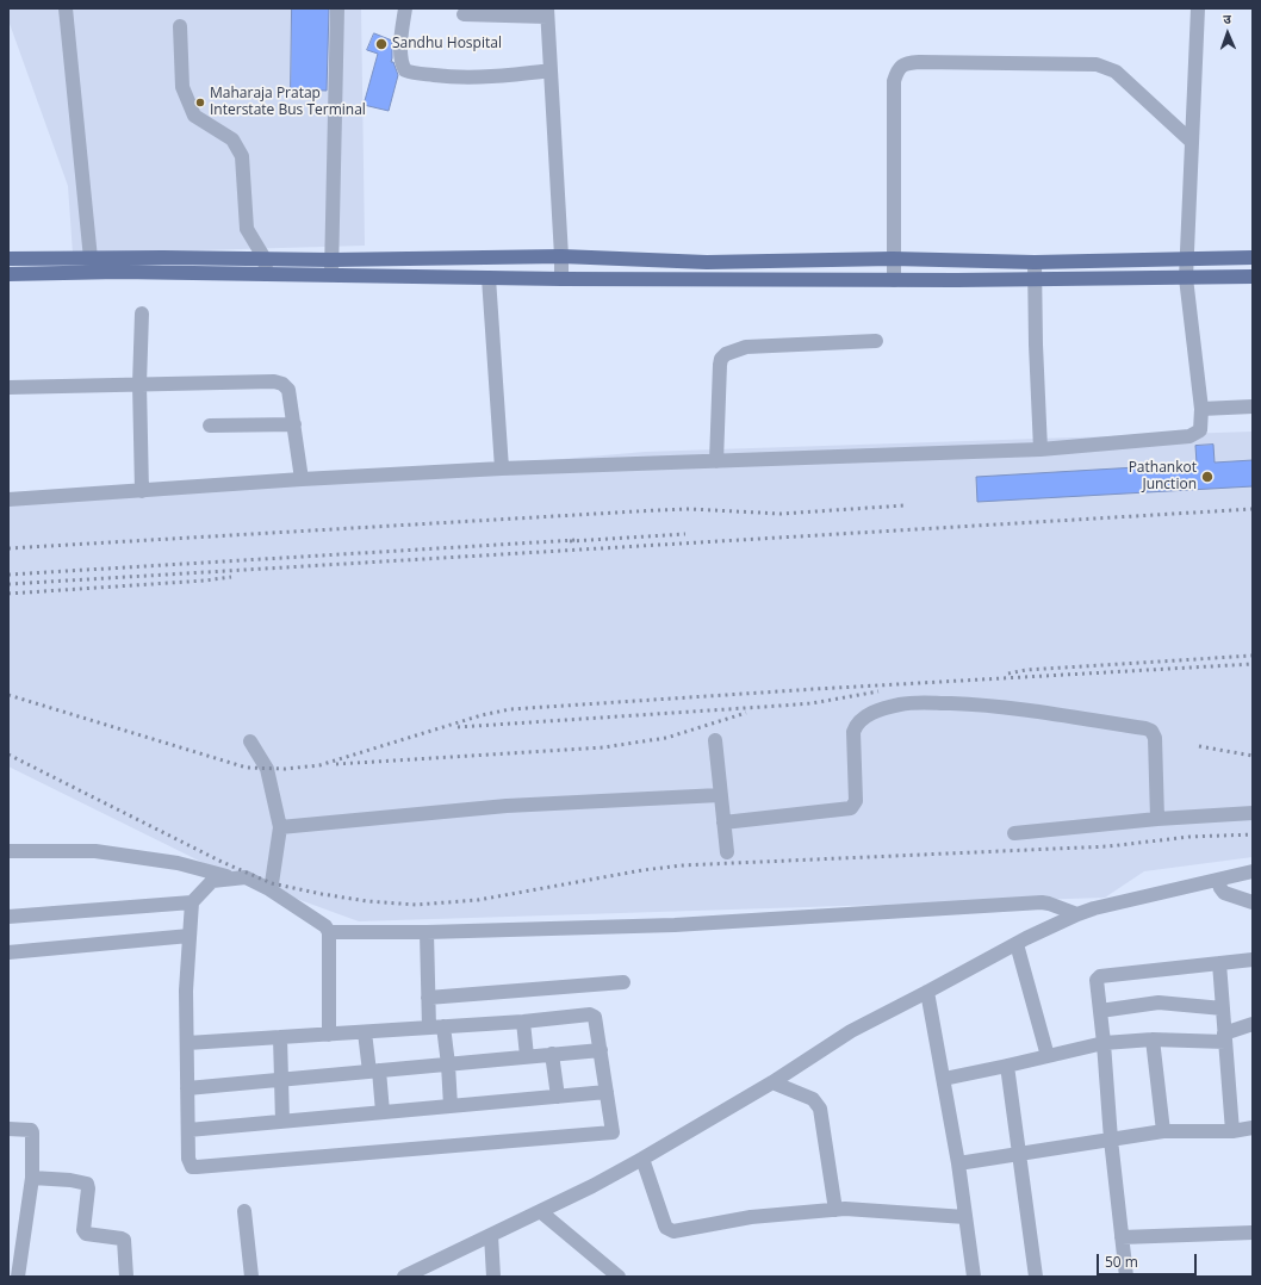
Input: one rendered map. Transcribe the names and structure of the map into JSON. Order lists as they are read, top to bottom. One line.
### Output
{"places":["Sandhu Hospital","Maharaja Pratap Interstate Bus Terminal","Pathankot Junction"],"scale_bar":"50 m","north":"top"}
